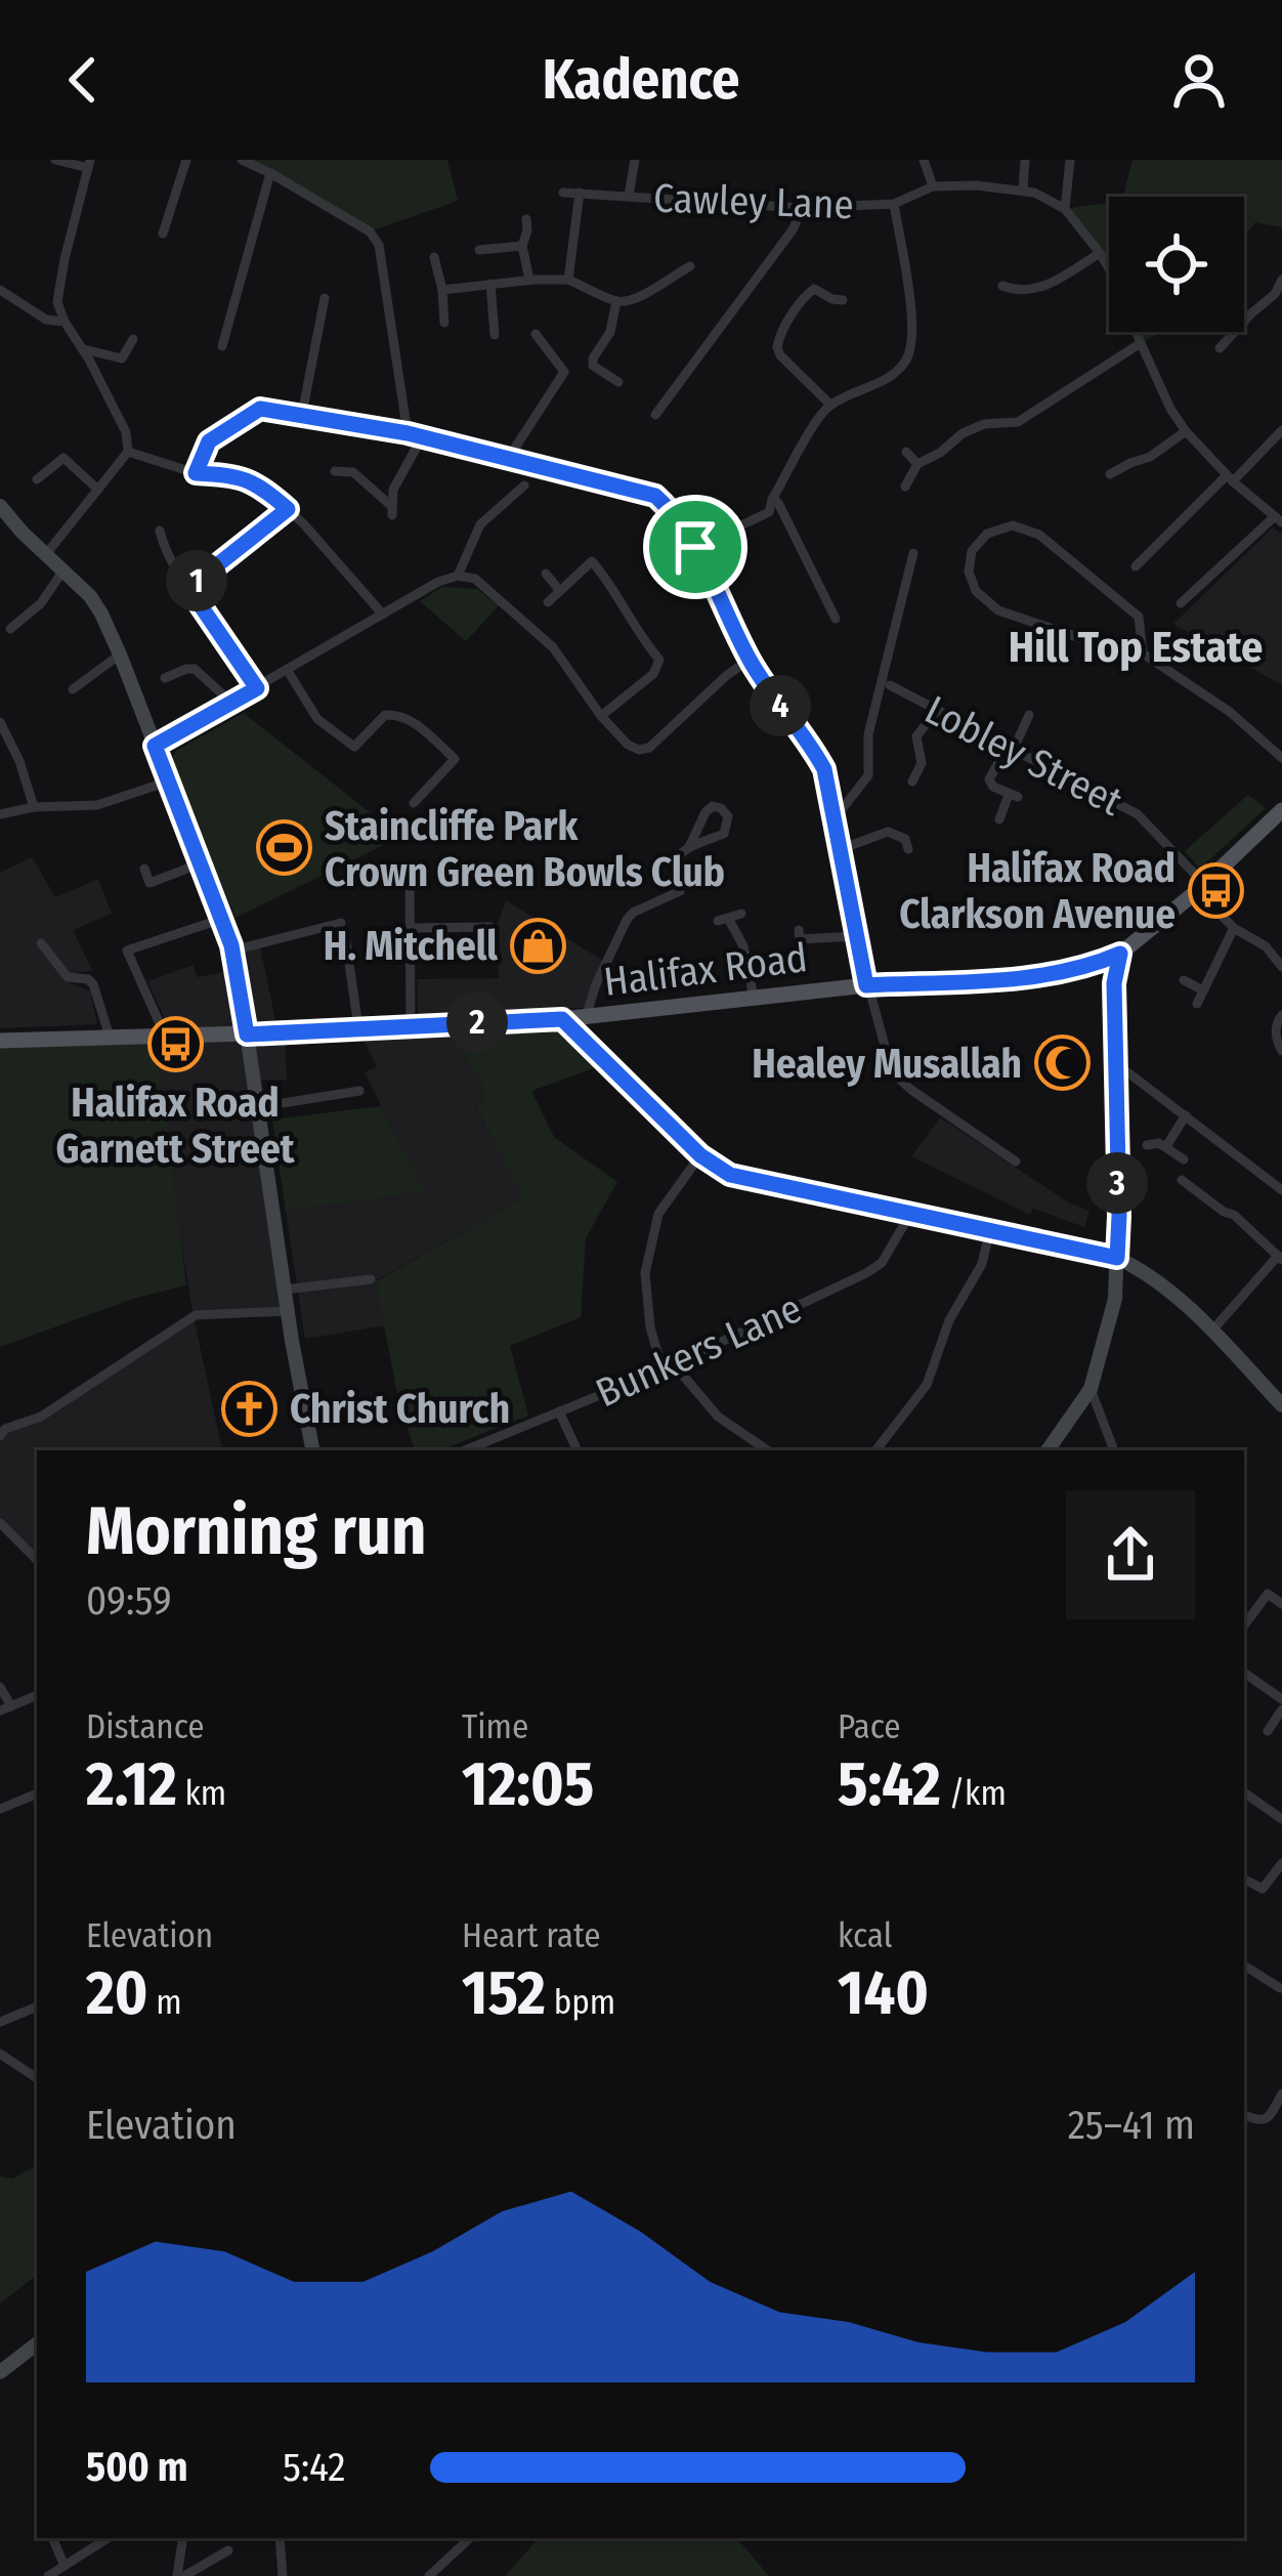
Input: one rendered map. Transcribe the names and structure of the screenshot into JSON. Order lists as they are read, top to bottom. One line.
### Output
{"streets":{"main road":["Halifax Road"],"street":["Cawley Lane","Lobley Street","Bunkers Lane"]},"districts":["Hill Top Estate"],"places":{"sports":["Staincliffe Park Crown Green Bowls Club"],"bus stop":["Halifax Road Clarkson Avenue","Halifax Road Garnett Street"],"shop":["H. Mitchell"],"mosque":["Healey Musallah"],"church":["Christ Church"]},"page":{"header":"Kadence","pins":["1","4","2","3"],"heading":["Morning run","09:59"],"stats":[["Distance","2.12 km"],["Time","12:05"],["Pace","5:42 /km"],["Elevation","20 m"],["Heart rate","152 bpm"],["kcal","140"]],"chart":["Elevation","25–41 m"],"list":[{"name":"500 m","note":"5:42"}]}}
